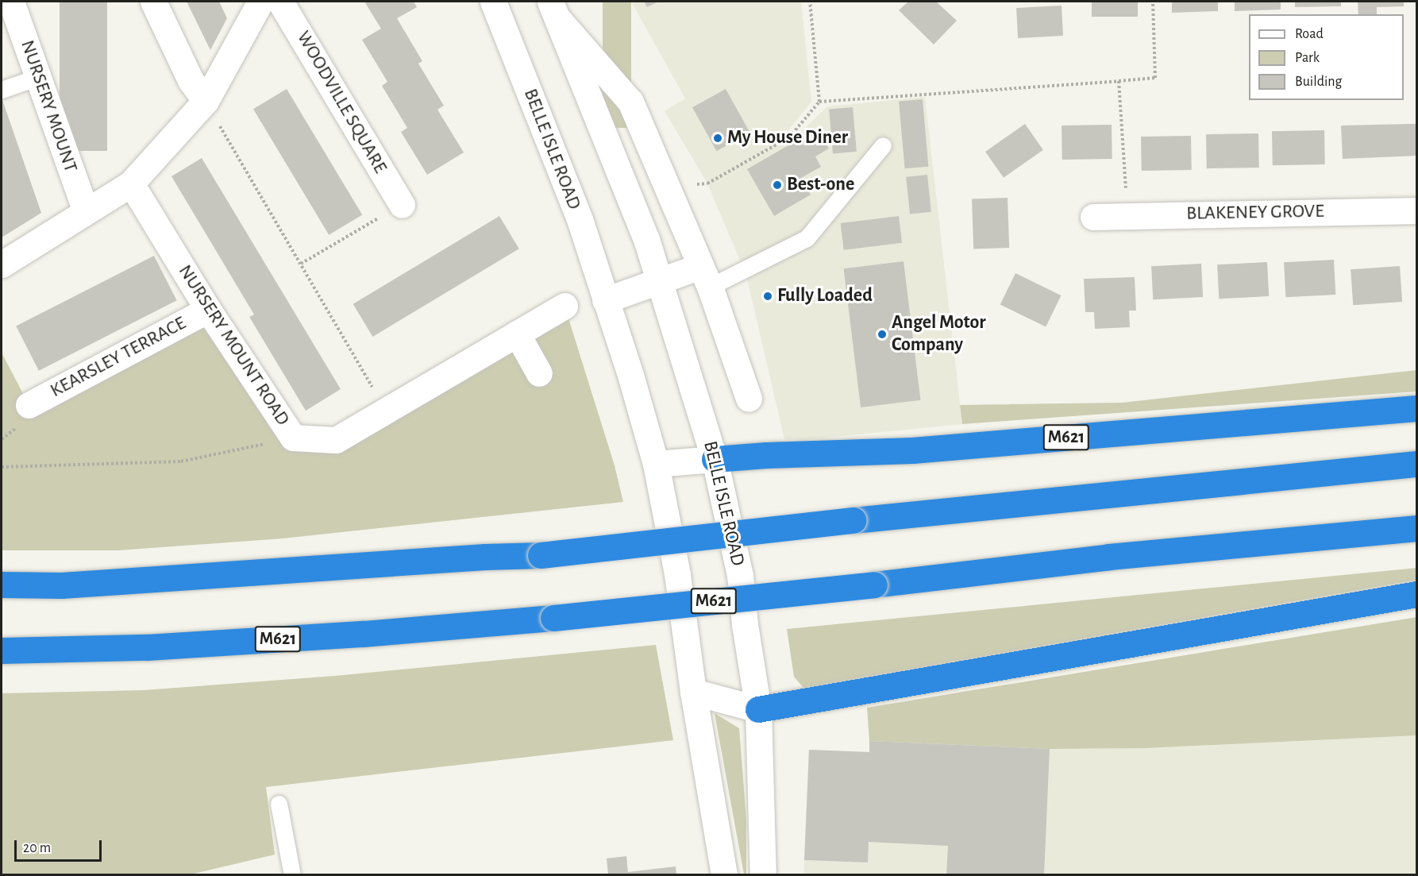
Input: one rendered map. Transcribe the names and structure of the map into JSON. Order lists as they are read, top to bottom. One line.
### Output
{"streets":{"highway":["M621"],"street":["WOODVILLE SQUARE","NURSERY MOUNT","BELLE ISLE ROAD","BLAKENEY GROVE","NURSERY MOUNT ROAD","KEARSLEY TERRACE"]},"crossings":[["BELLE ISLE ROAD","M621"],["NURSERY MOUNT ROAD","KEARSLEY TERRACE"]],"places":["My House Diner","Best-one","Fully Loaded","Angel Motor Company"],"legend":["Road","Park","Building"],"scale_bar":"20 m"}
